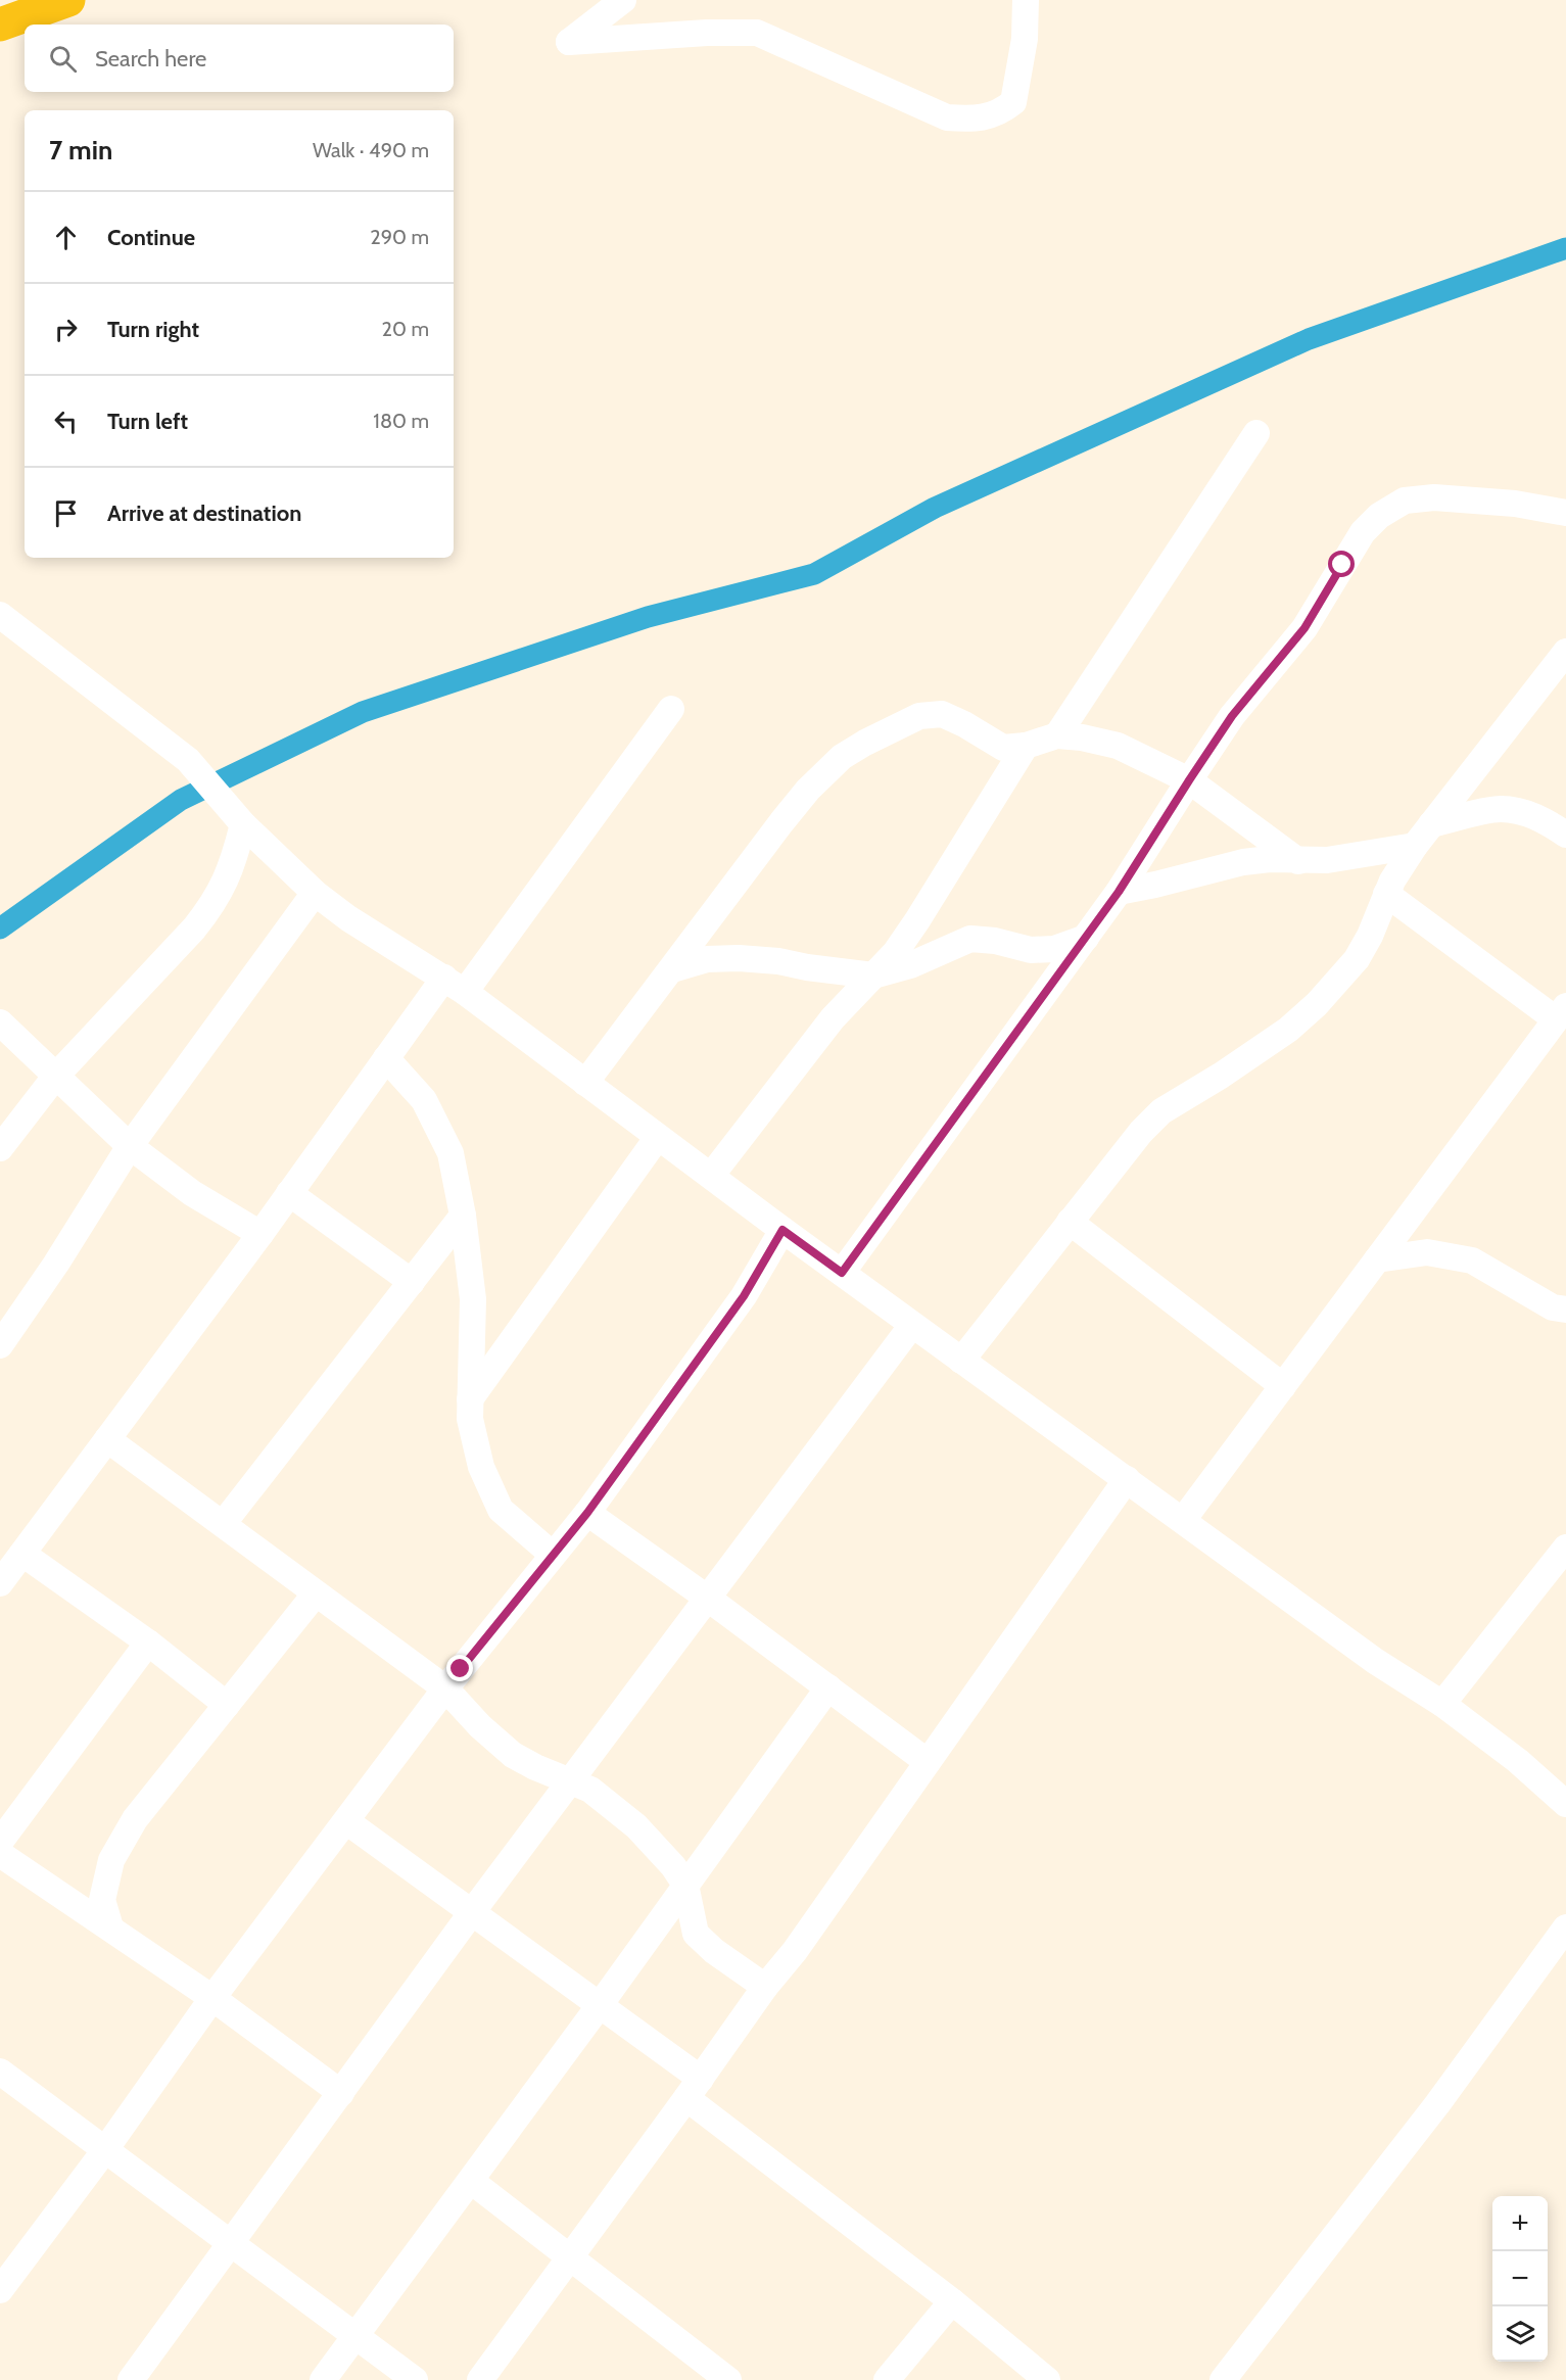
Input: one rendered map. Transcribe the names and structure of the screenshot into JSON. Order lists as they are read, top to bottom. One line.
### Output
{"page":{"search":"Search here","heading":["7 min","Walk · 490 m"],"list":[["Continue","290 m"],["Turn right","20 m"],["Turn left","180 m"],"Arrive at destination"],"map_buttons":["+","−"]}}
